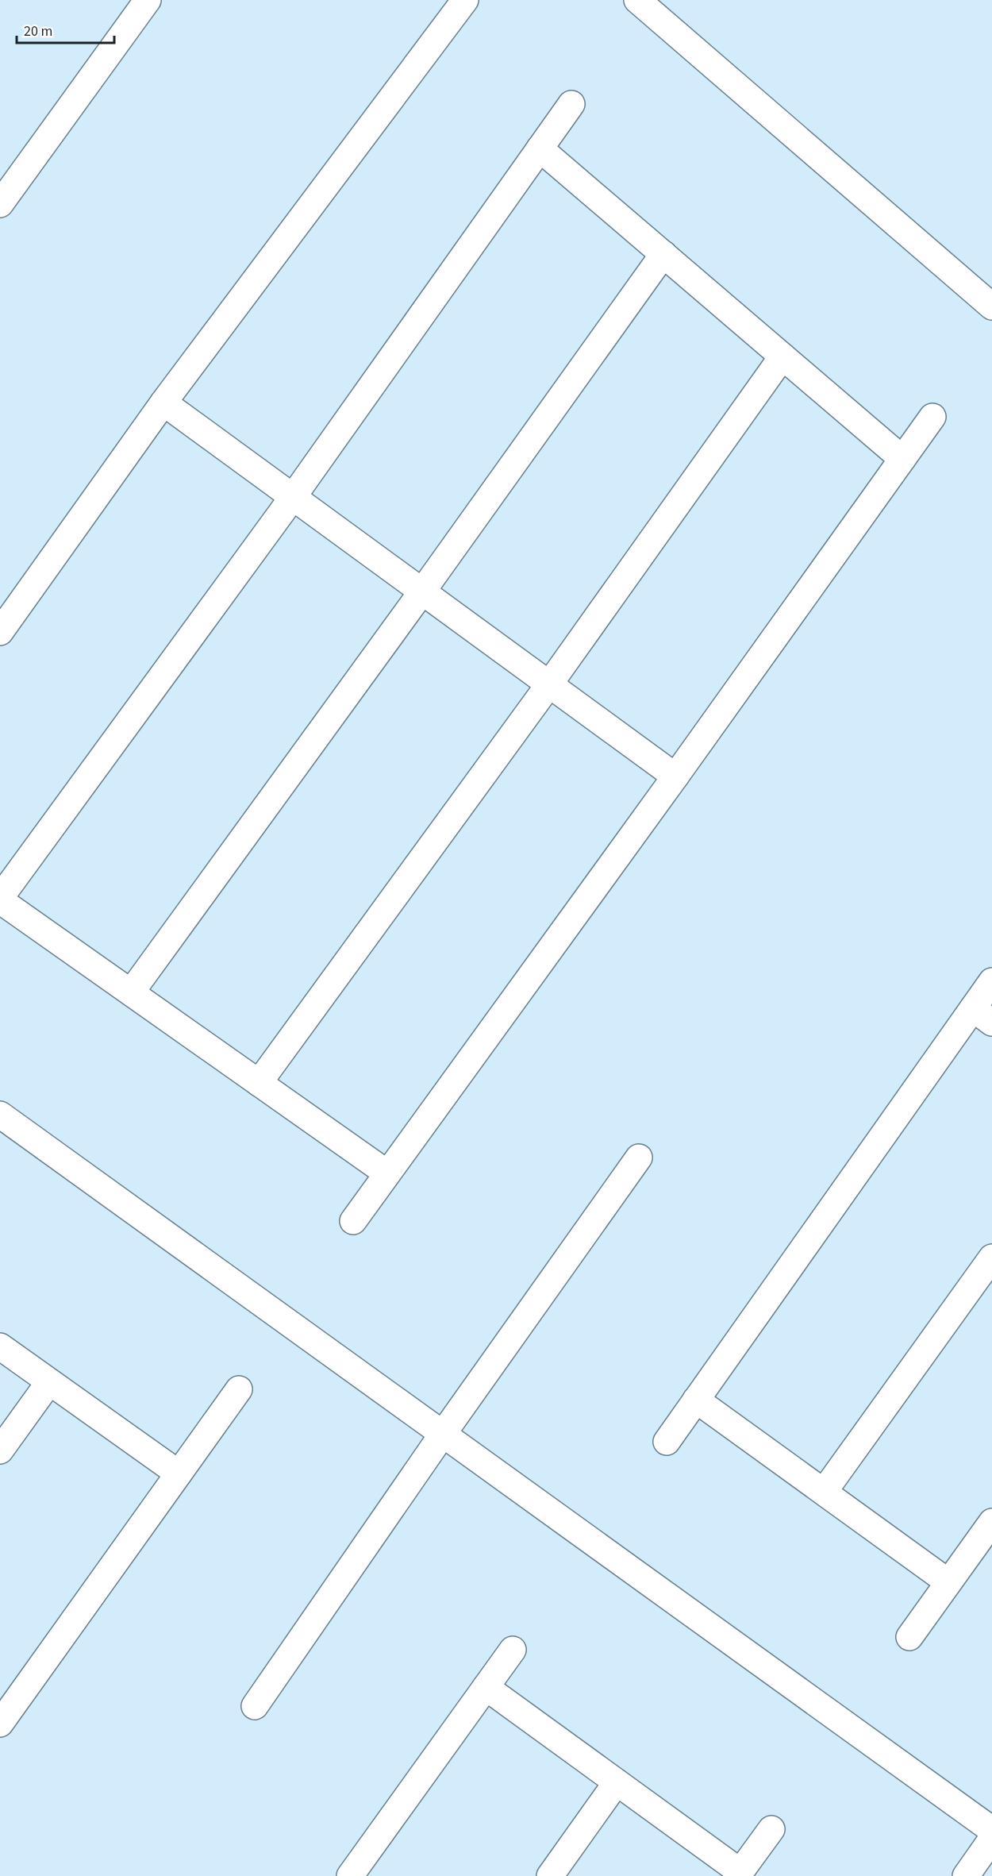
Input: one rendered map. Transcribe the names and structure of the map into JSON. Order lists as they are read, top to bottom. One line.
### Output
{"scale_bar":"20 m"}
